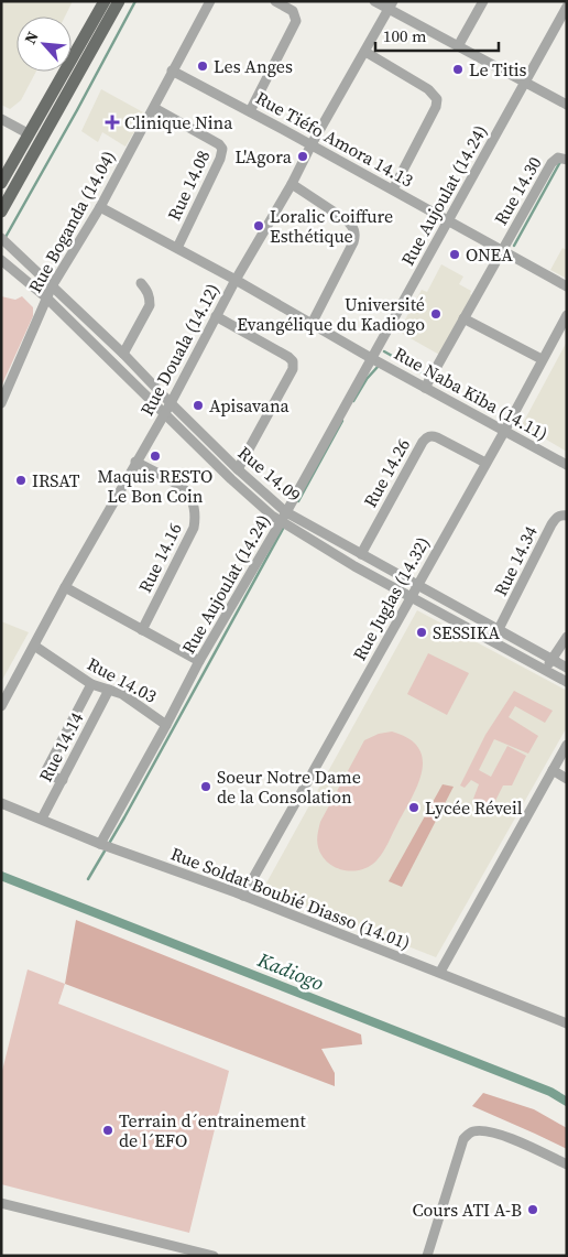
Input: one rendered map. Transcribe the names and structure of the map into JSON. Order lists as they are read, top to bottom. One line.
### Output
{"streets":{"street":["Rue Tiéfo Amora 14.13","Rue 14.08","Rue 14.30","Rue Aujoulat (14.24)","Rue Boganda (14.04)","Rue Douala (14.12)","Rue Naba Kiba (14.11)","Rue 14.26","Rue 14.09","Rue 14.16","Rue 14.34","Rue Juglas (14.32)","Rue 14.03","Rue 14.14","Rue Soldat Boubié Diasso (14.01)"]},"crossings":[["Rue Tiéfo Amora 14.13","Rue 14.30"],["Rue Tiéfo Amora 14.13","Rue Aujoulat (14.24)"],["Rue Tiéfo Amora 14.13","Rue Boganda (14.04)"],["Rue Tiéfo Amora 14.13","Rue Douala (14.12)"],["Rue 14.08","Rue Boganda (14.04)"],["Rue 14.08","Rue Naba Kiba (14.11)"],["Rue 14.30","Rue Naba Kiba (14.11)"],["Rue Aujoulat (14.24)","Rue Naba Kiba (14.11)"],["Rue Aujoulat (14.24)","Rue 14.09"],["Rue Aujoulat (14.24)","Rue 14.03"],["Rue Aujoulat (14.24)","Rue Soldat Boubié Diasso (14.01)"],["Rue Boganda (14.04)","Rue Naba Kiba (14.11)"],["Rue Boganda (14.04)","Rue 14.09"],["Rue Douala (14.12)","Rue Naba Kiba (14.11)"],["Rue Douala (14.12)","Rue 14.09"],["Rue Douala (14.12)","Rue 14.16"],["Rue Douala (14.12)","Rue 14.03"],["Rue Naba Kiba (14.11)","Rue Juglas (14.32)"],["Rue 14.26","Rue 14.09"],["Rue 14.26","Rue Juglas (14.32)"],["Rue 14.09","Rue 14.34"],["Rue 14.09","Rue Juglas (14.32)"],["Rue Juglas (14.32)","Rue Soldat Boubié Diasso (14.01)"],["Rue 14.03","Rue 14.14"],["Rue 14.14","Rue Soldat Boubié Diasso (14.01)"]],"water":["Kadiogo"],"places":{"other":["Les Anges","Le Titis","L'Agora","Loralic Coiffure Esthétique","ONEA","Université Evangélique du Kadiogo","Apisavana","Maquis RESTO Le Bon Coin","IRSAT","SESSIKA","Soeur Notre Dame de la Consolation","Lycée Réveil","Terrain d´entrainement de l´EFO","Cours ATI A-B"],"health":["Clinique Nina"]},"scale_bar":"100 m","north":"top left"}
